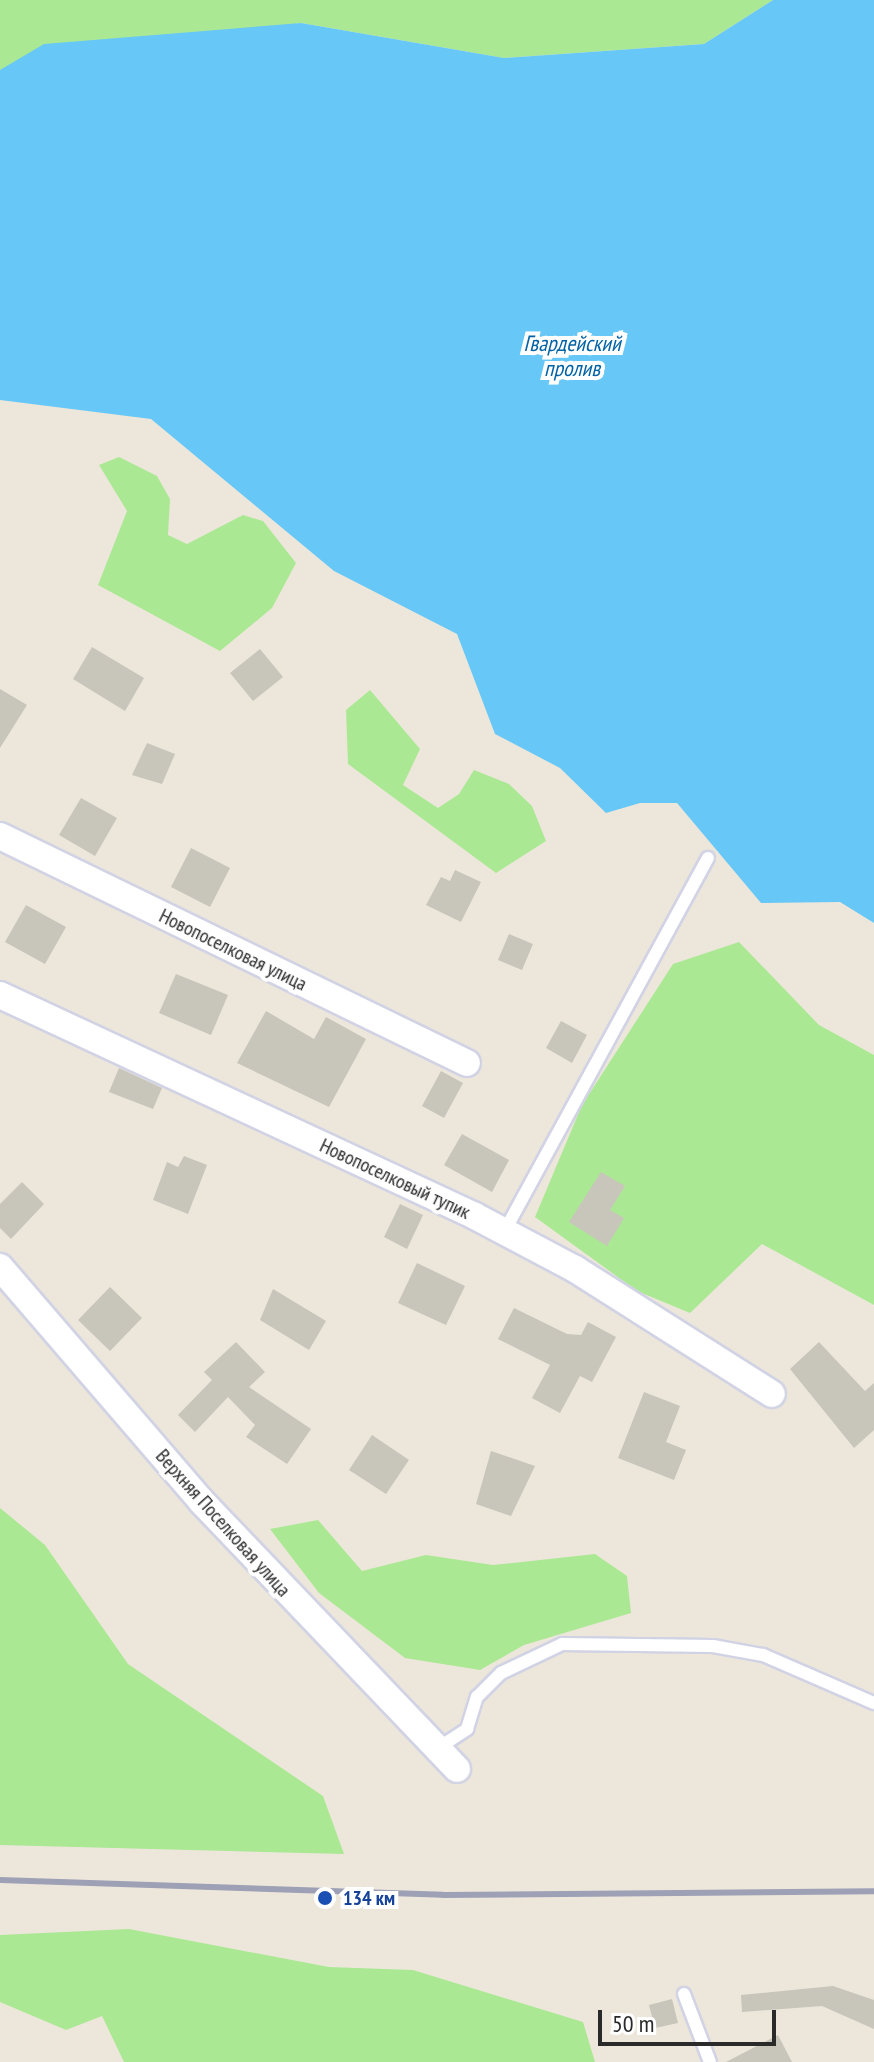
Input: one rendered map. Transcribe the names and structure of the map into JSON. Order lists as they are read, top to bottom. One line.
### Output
{"streets":{"street":["Новопоселковая улица","Новопоселковый тупик","Верхняя Поселковая улица"]},"water":["Гвардейский пролив"],"places":["134 км"],"scale_bar":"50 m"}
